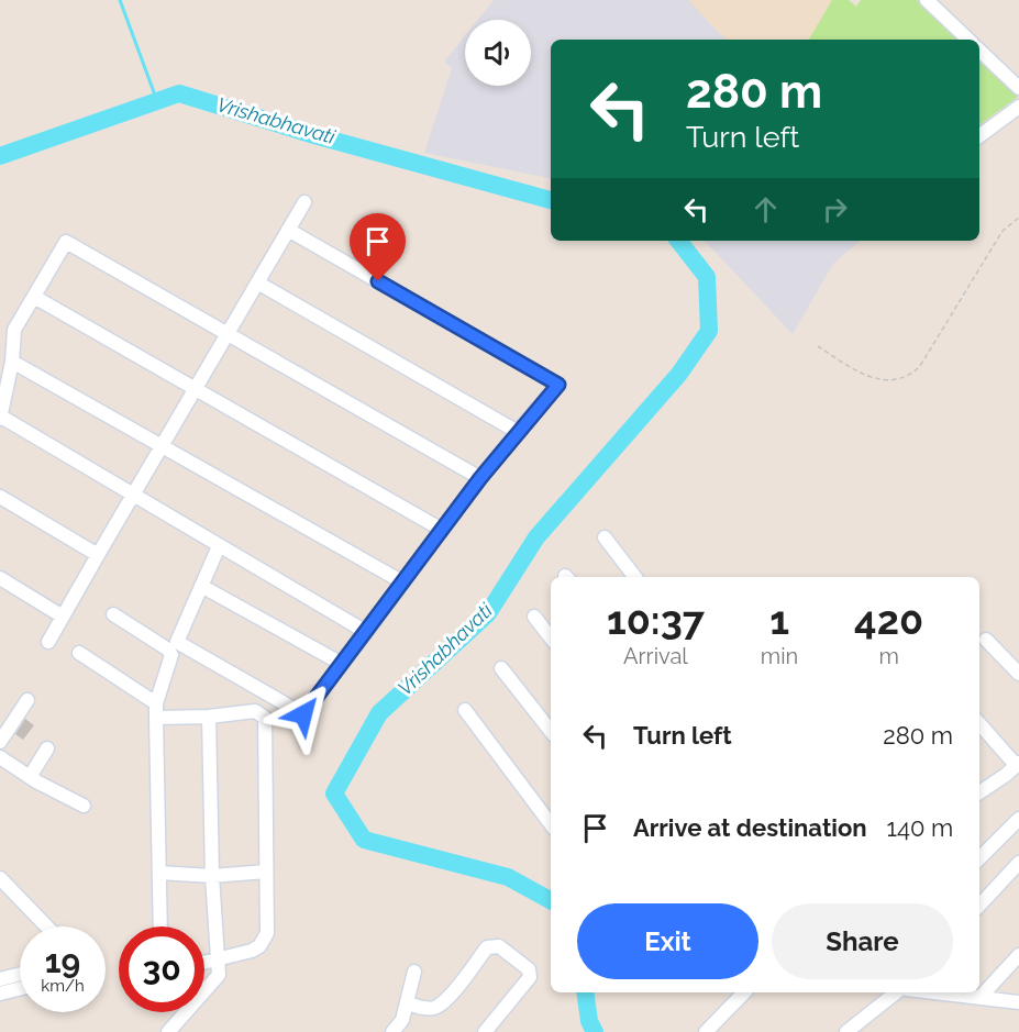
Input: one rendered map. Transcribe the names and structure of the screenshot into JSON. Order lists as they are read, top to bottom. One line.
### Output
{"water":["Vrishabhavati"],"page":{"turn":["280 m","Turn left"],"eta":["10:37","Arrival","1","min","420","m"],"list":[{"name":"Turn left","value":"280 m"},{"name":"Arrive at destination","value":"140 m"}],"buttons":["Exit","Share"],"speed":"19 km/h","limit":"30"}}
